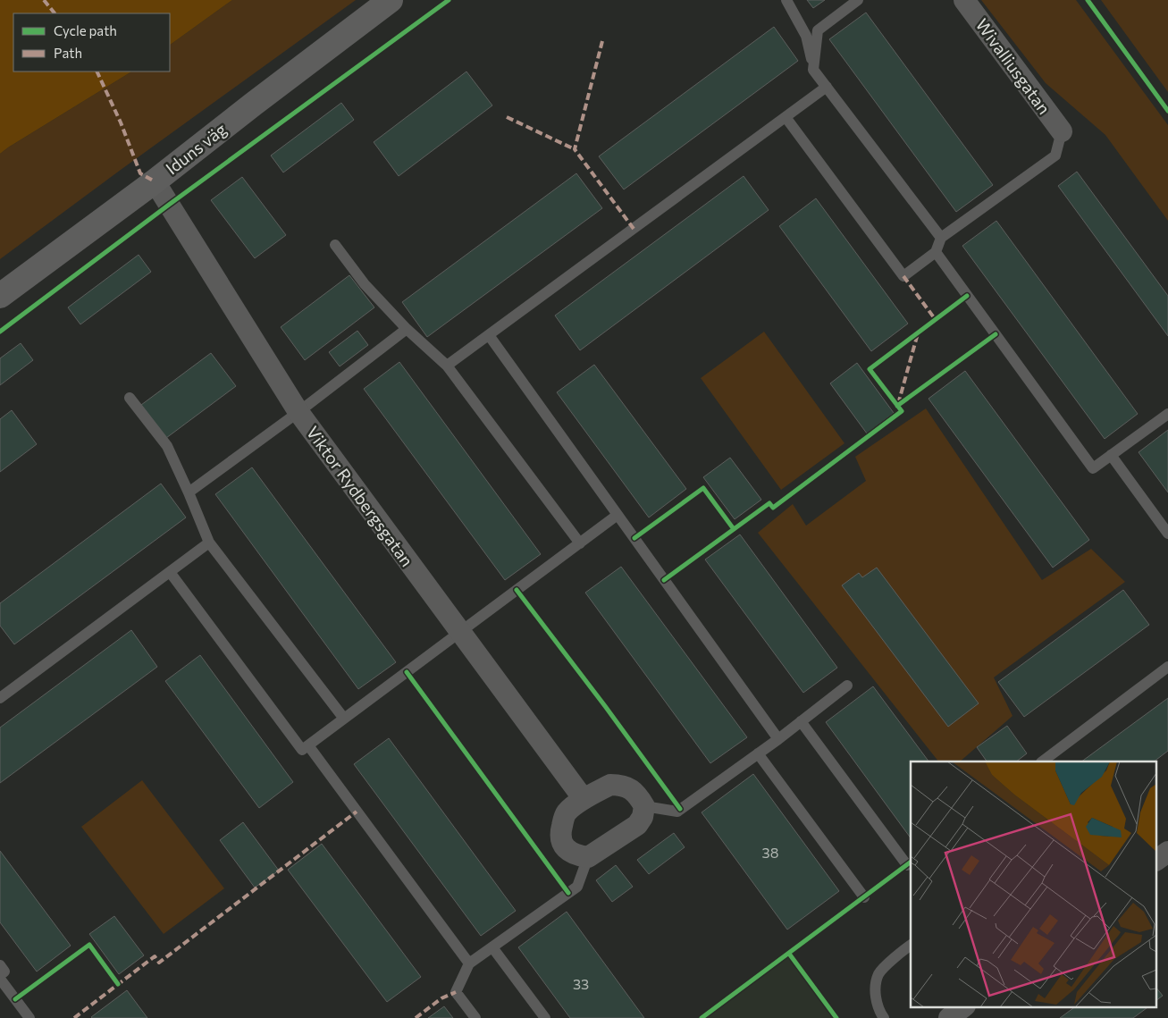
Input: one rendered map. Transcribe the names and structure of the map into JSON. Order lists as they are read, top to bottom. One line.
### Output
{"streets":{"street":["Wivalliusgatan","Iduns väg","Viktor Rydbergsgatan"]},"crossings":[["Iduns väg","Viktor Rydbergsgatan"]],"house_numbers":["38","33"],"legend":["Cycle path","Path"]}
